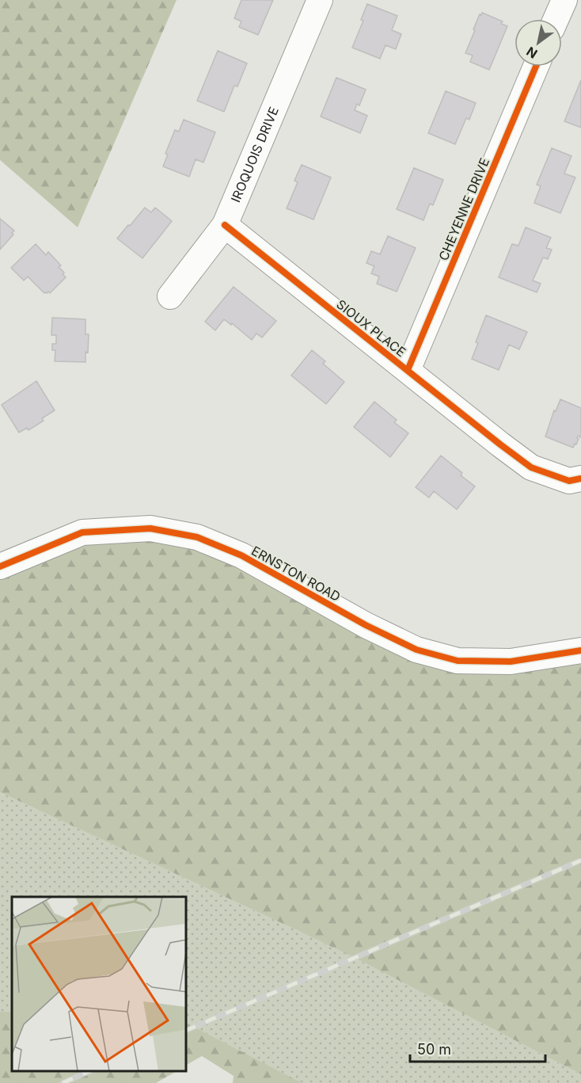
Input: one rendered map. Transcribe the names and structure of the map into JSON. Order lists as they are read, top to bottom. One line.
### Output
{"streets":{"street":["IROQUOIS DRIVE","CHEYENNE DRIVE","SIOUX PLACE","ERNSTON ROAD"]},"crossings":[["IROQUOIS DRIVE","SIOUX PLACE"],["CHEYENNE DRIVE","SIOUX PLACE"]],"scale_bar":"50 m","north":"bottom left"}
